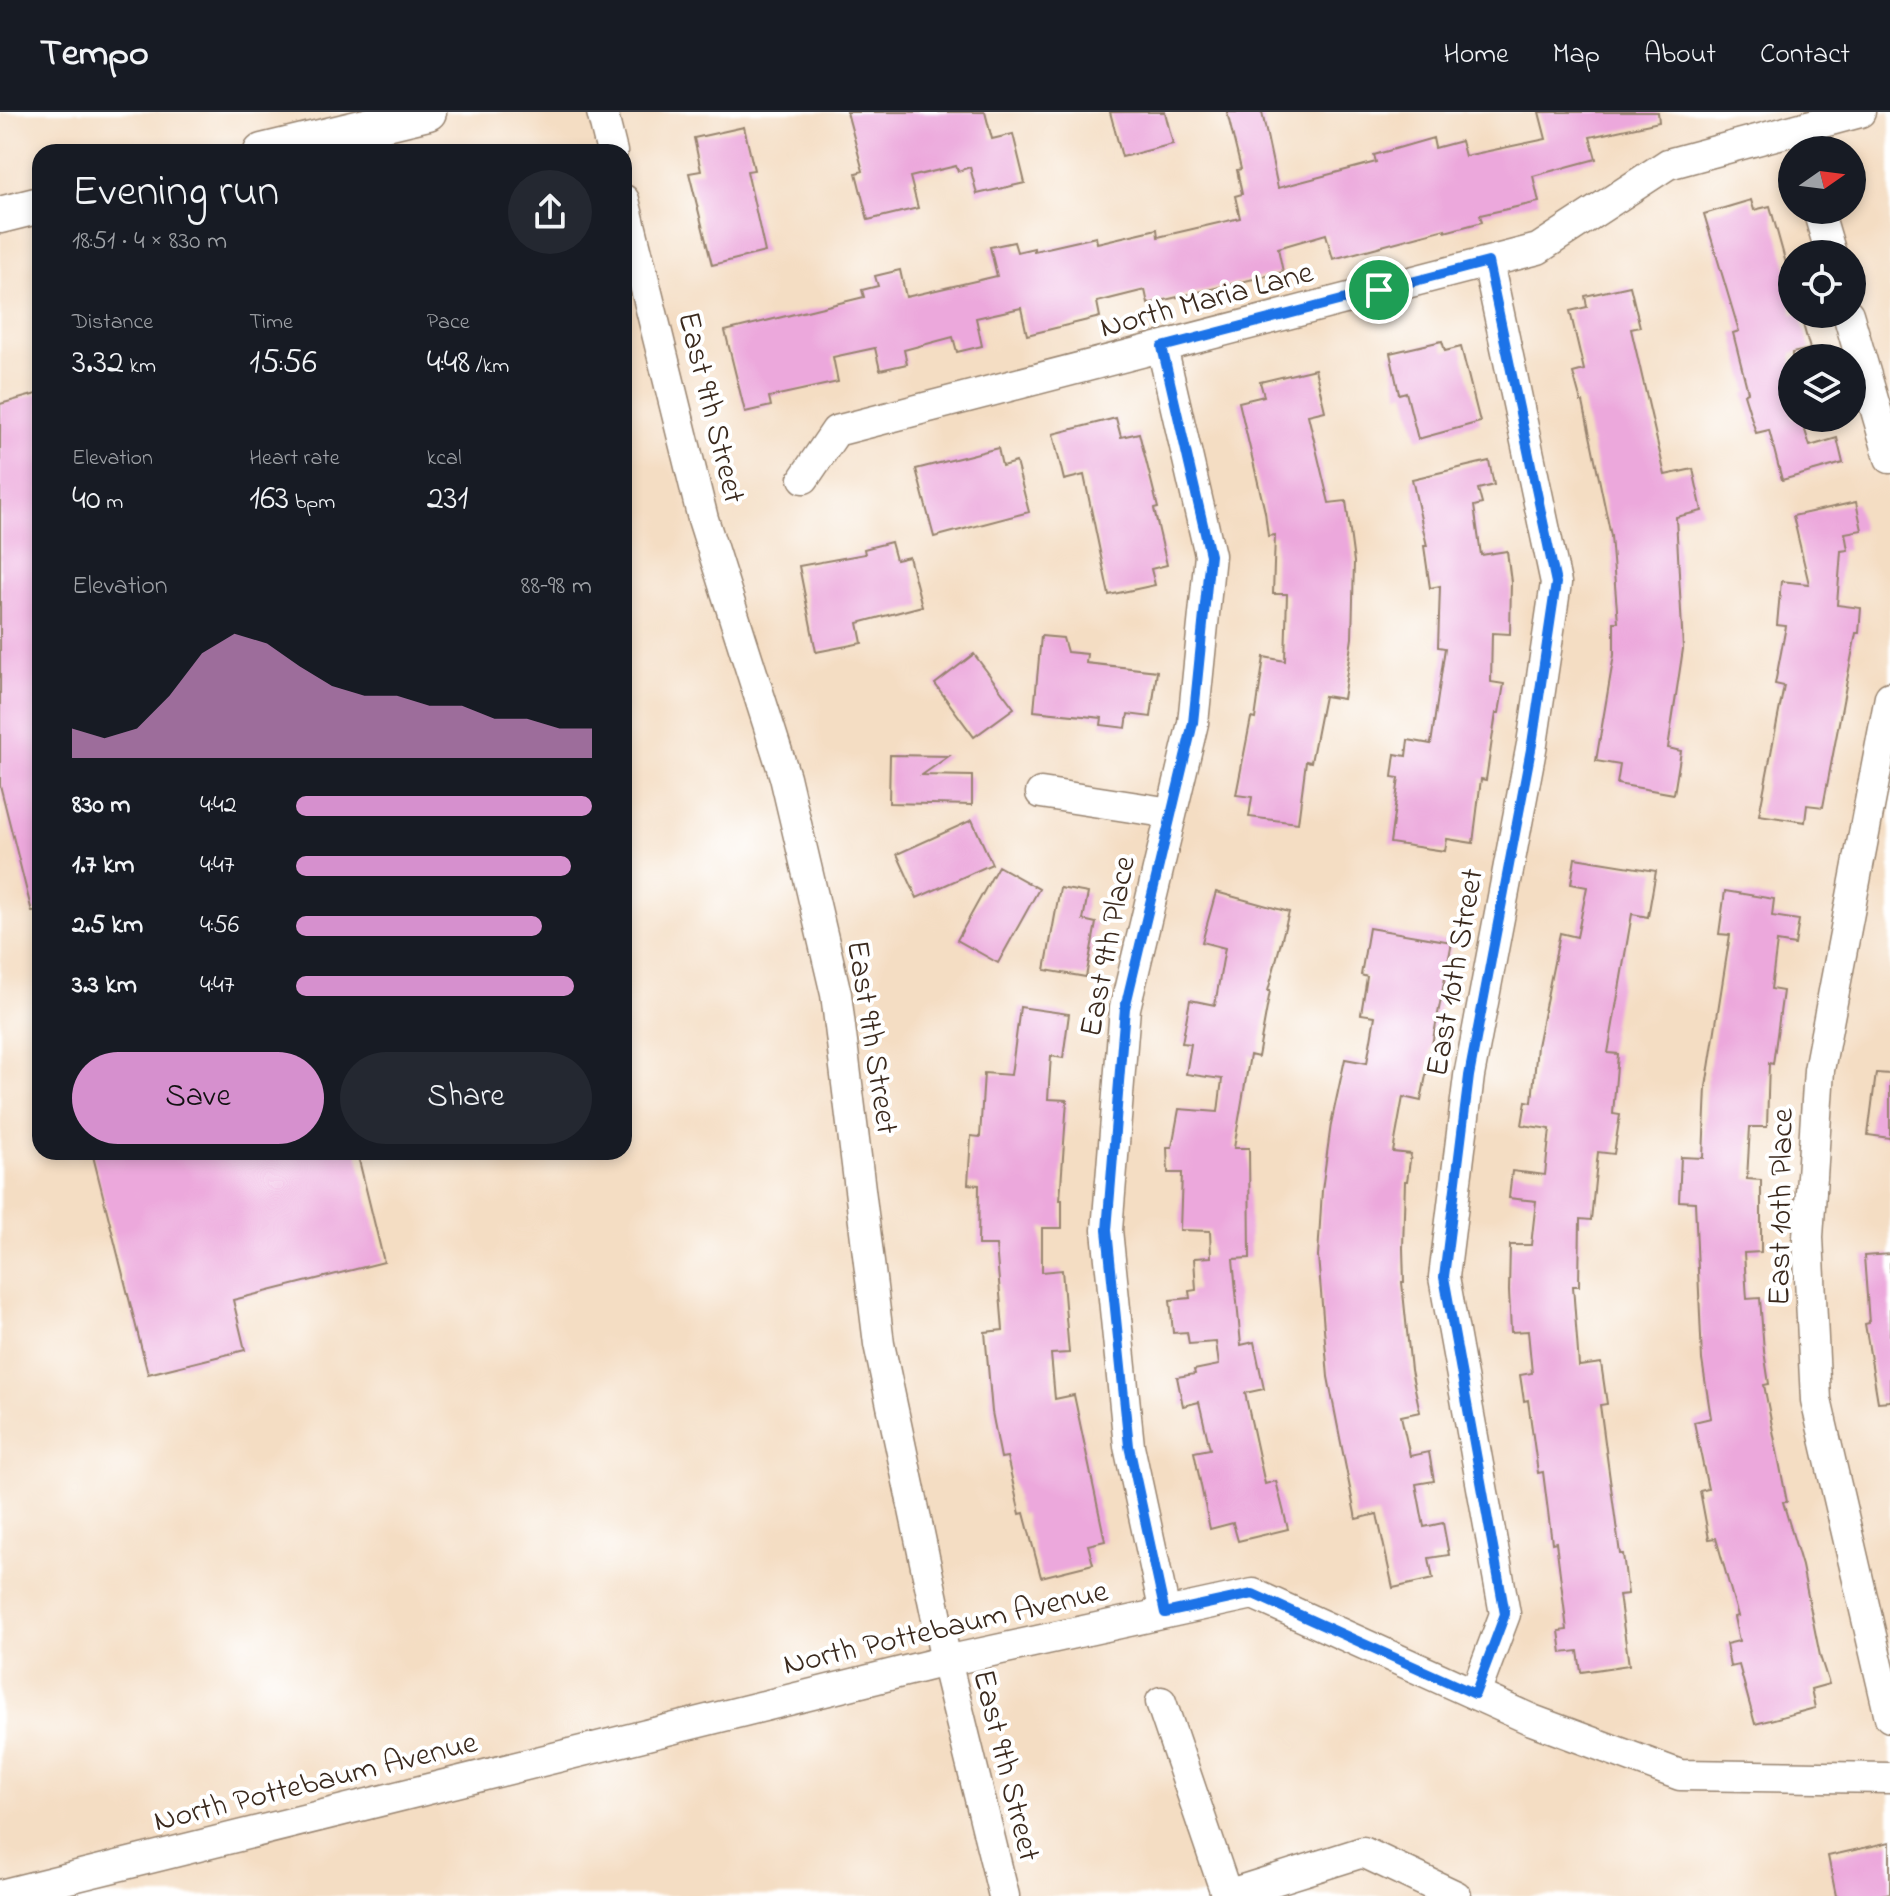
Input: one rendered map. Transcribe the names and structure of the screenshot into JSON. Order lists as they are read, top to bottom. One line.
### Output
{"streets":{"street":["North Maria Lane","East 9th Street","East 9th Place","East 10th Street","East 10th Place","North Pottebaum Avenue"]},"crossings":[["North Maria Lane","East 9th Place"],["North Maria Lane","East 10th Street"],["East 9th Street","North Pottebaum Avenue"],["East 9th Place","North Pottebaum Avenue"],["East 10th Street","North Pottebaum Avenue"]],"north":"right","page":{"header":"Tempo","nav":["Home","Map","About","Contact"],"heading":["Evening run","18:51 · 4 × 830 m"],"stats":[["Distance","3.32 km"],["Time","15:56"],["Pace","4:48 /km"],["Elevation","40 m"],["Heart rate","163 bpm"],["kcal","231"]],"chart":["Elevation","88–98 m"],"list":[{"name":"830 m","note":"4:42"},{"name":"1.7 km","note":"4:47"},{"name":"2.5 km","note":"4:56"},{"name":"3.3 km","note":"4:47"}],"buttons":["Save","Share"]}}
